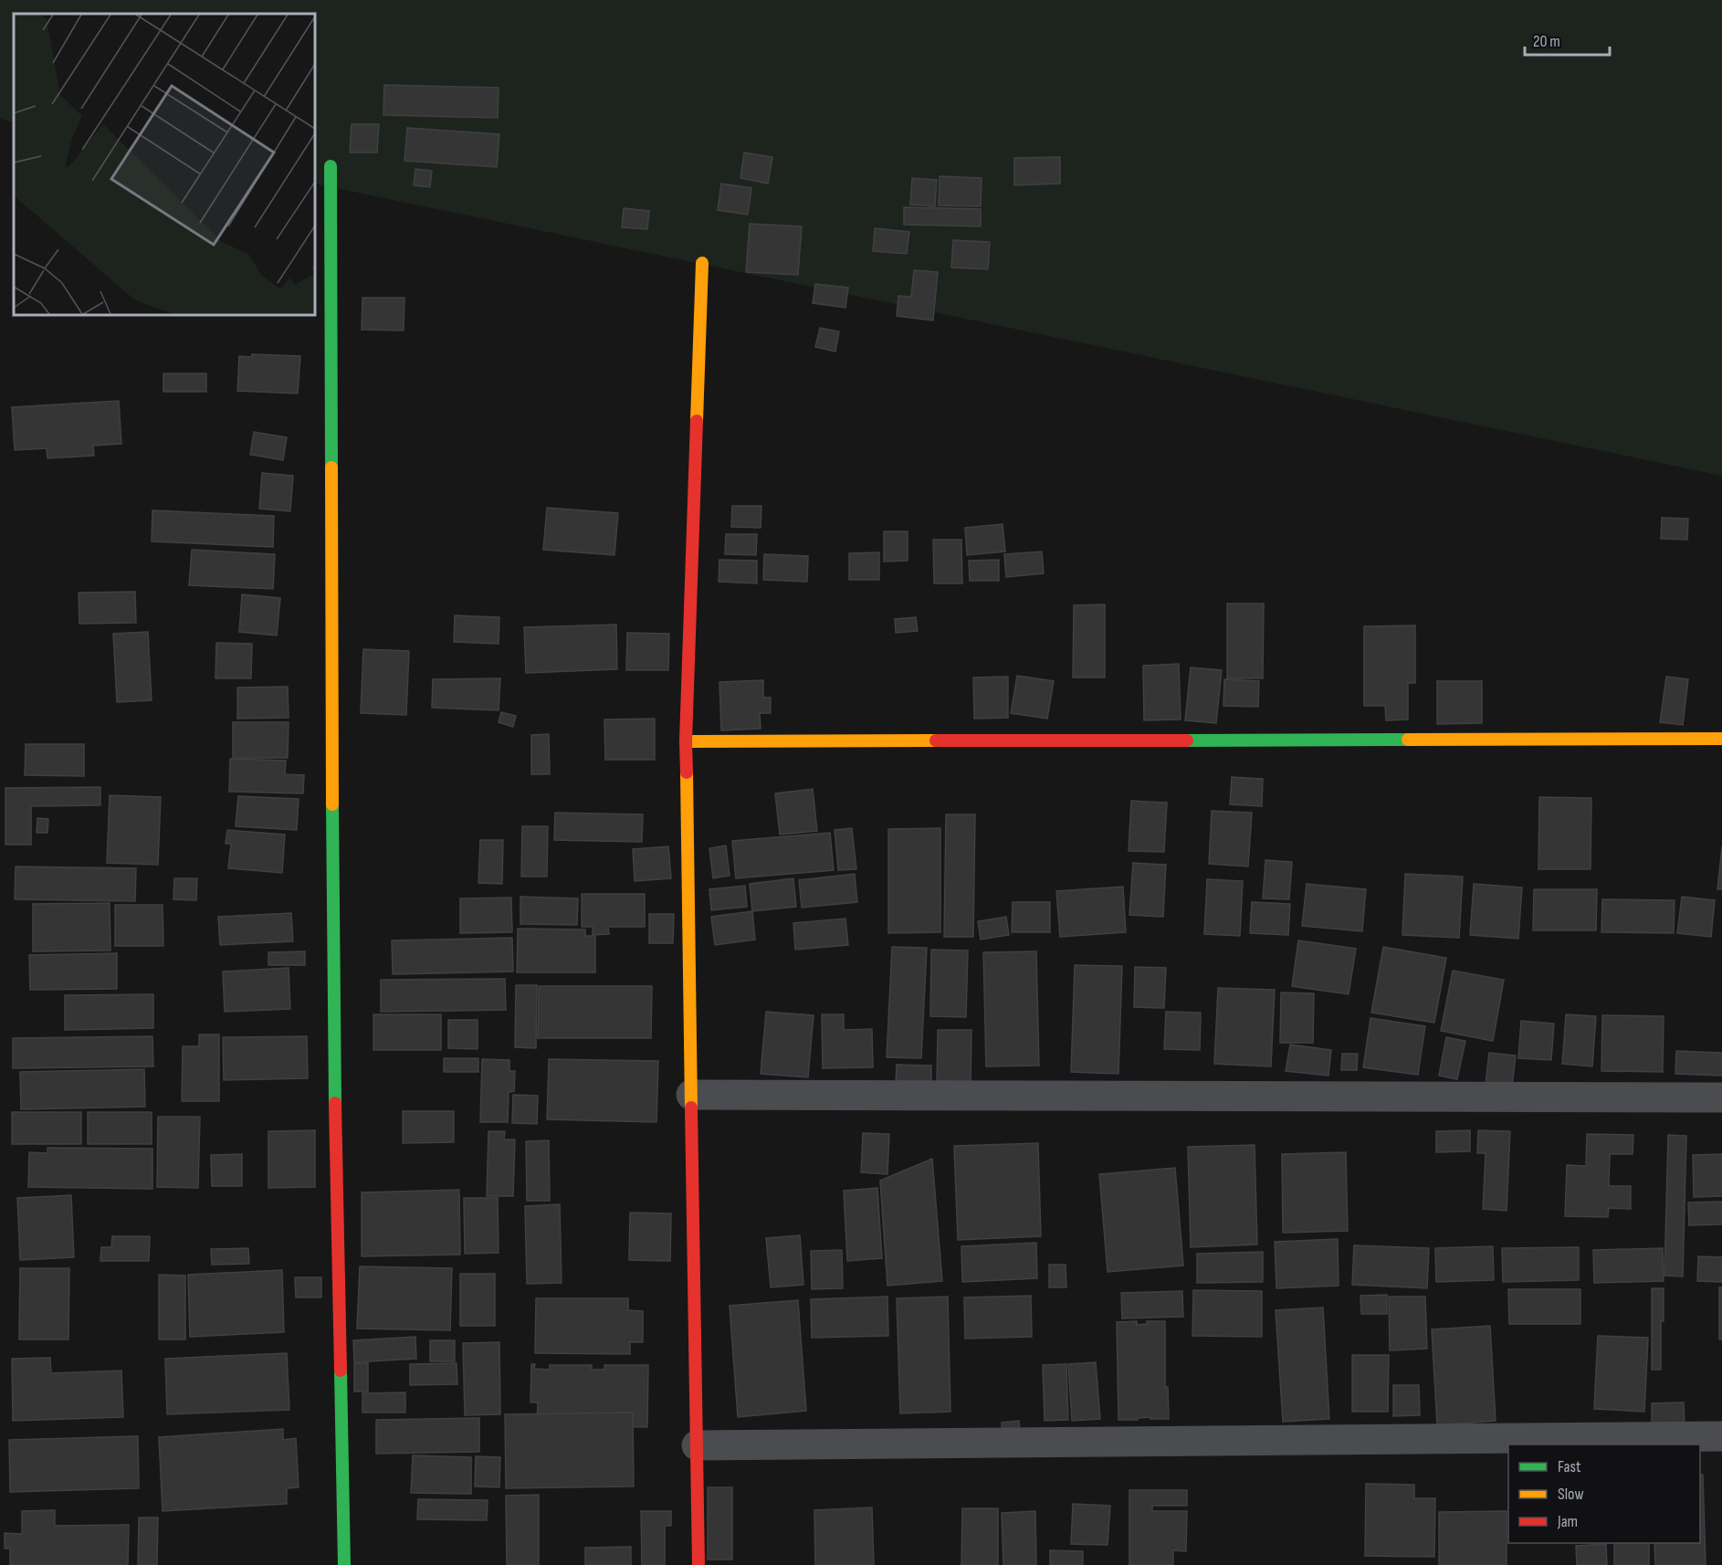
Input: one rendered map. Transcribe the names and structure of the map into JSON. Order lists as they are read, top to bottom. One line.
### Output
{"legend":["Fast","Slow","Jam"],"scale_bar":"20 m"}
